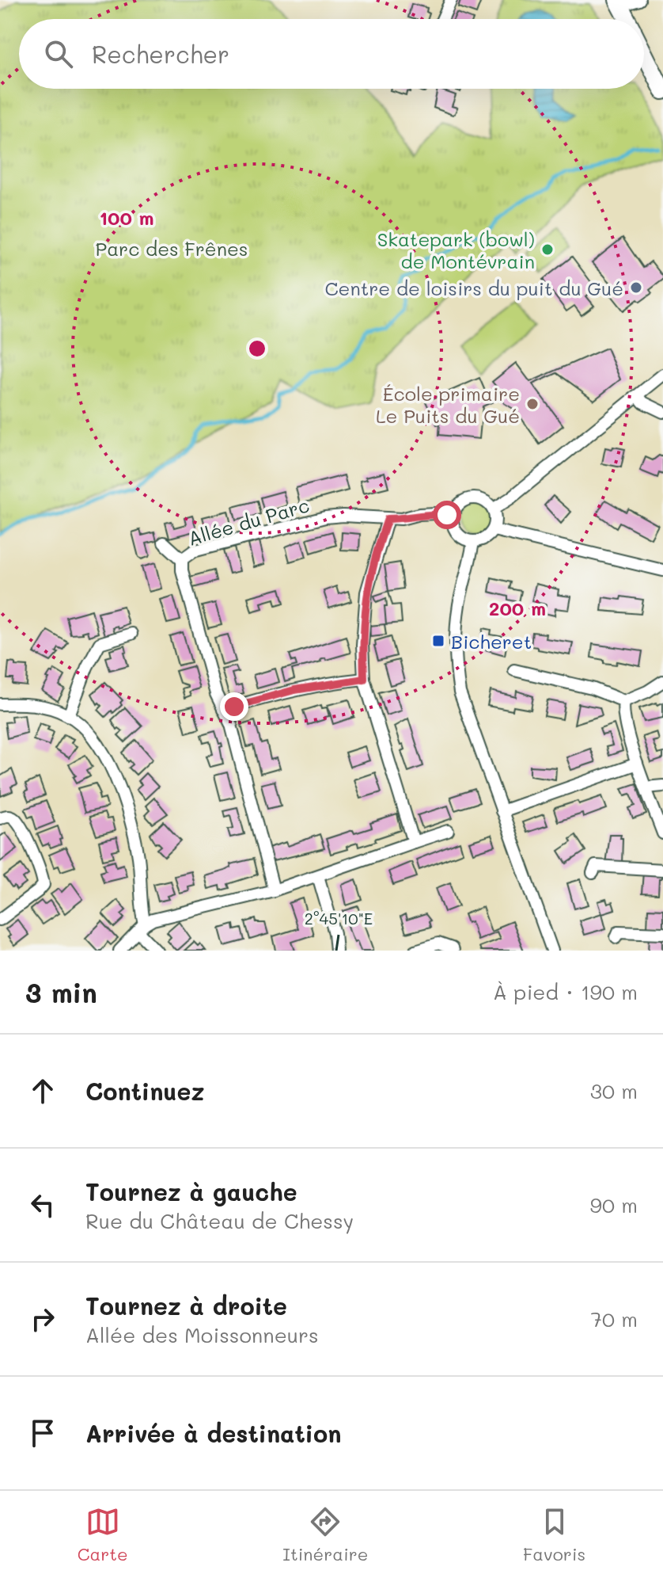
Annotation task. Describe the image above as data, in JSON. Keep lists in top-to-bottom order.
{
  "streets": {
    "street": ["Allée du Parc"]
  },
  "parks": ["Parc des Frênes"],
  "places": {
    "other": ["Skatepark (bowl) de Montévrain", "Centre de loisirs du puit du Gué", "École primaire Le Puits du Gué"],
    "transit": ["Bicheret"]
  },
  "page": {
    "search": "Rechercher",
    "heading": ["3 min", "À pied · 190 m"],
    "list": [
      ["Continuez", "30 m"],
      ["Tournez à gauche", "Rue du Château de Chessy", "90 m"],
      ["Tournez à droite", "Allée des Moissonneurs", "70 m"],
      "Arrivée à destination"
    ],
    "nav": ["Carte", "Itinéraire", "Favoris"]
  },
  "coordinates": ["2°45'10\"E"],
  "rings": ["100 m", "200 m"]
}
